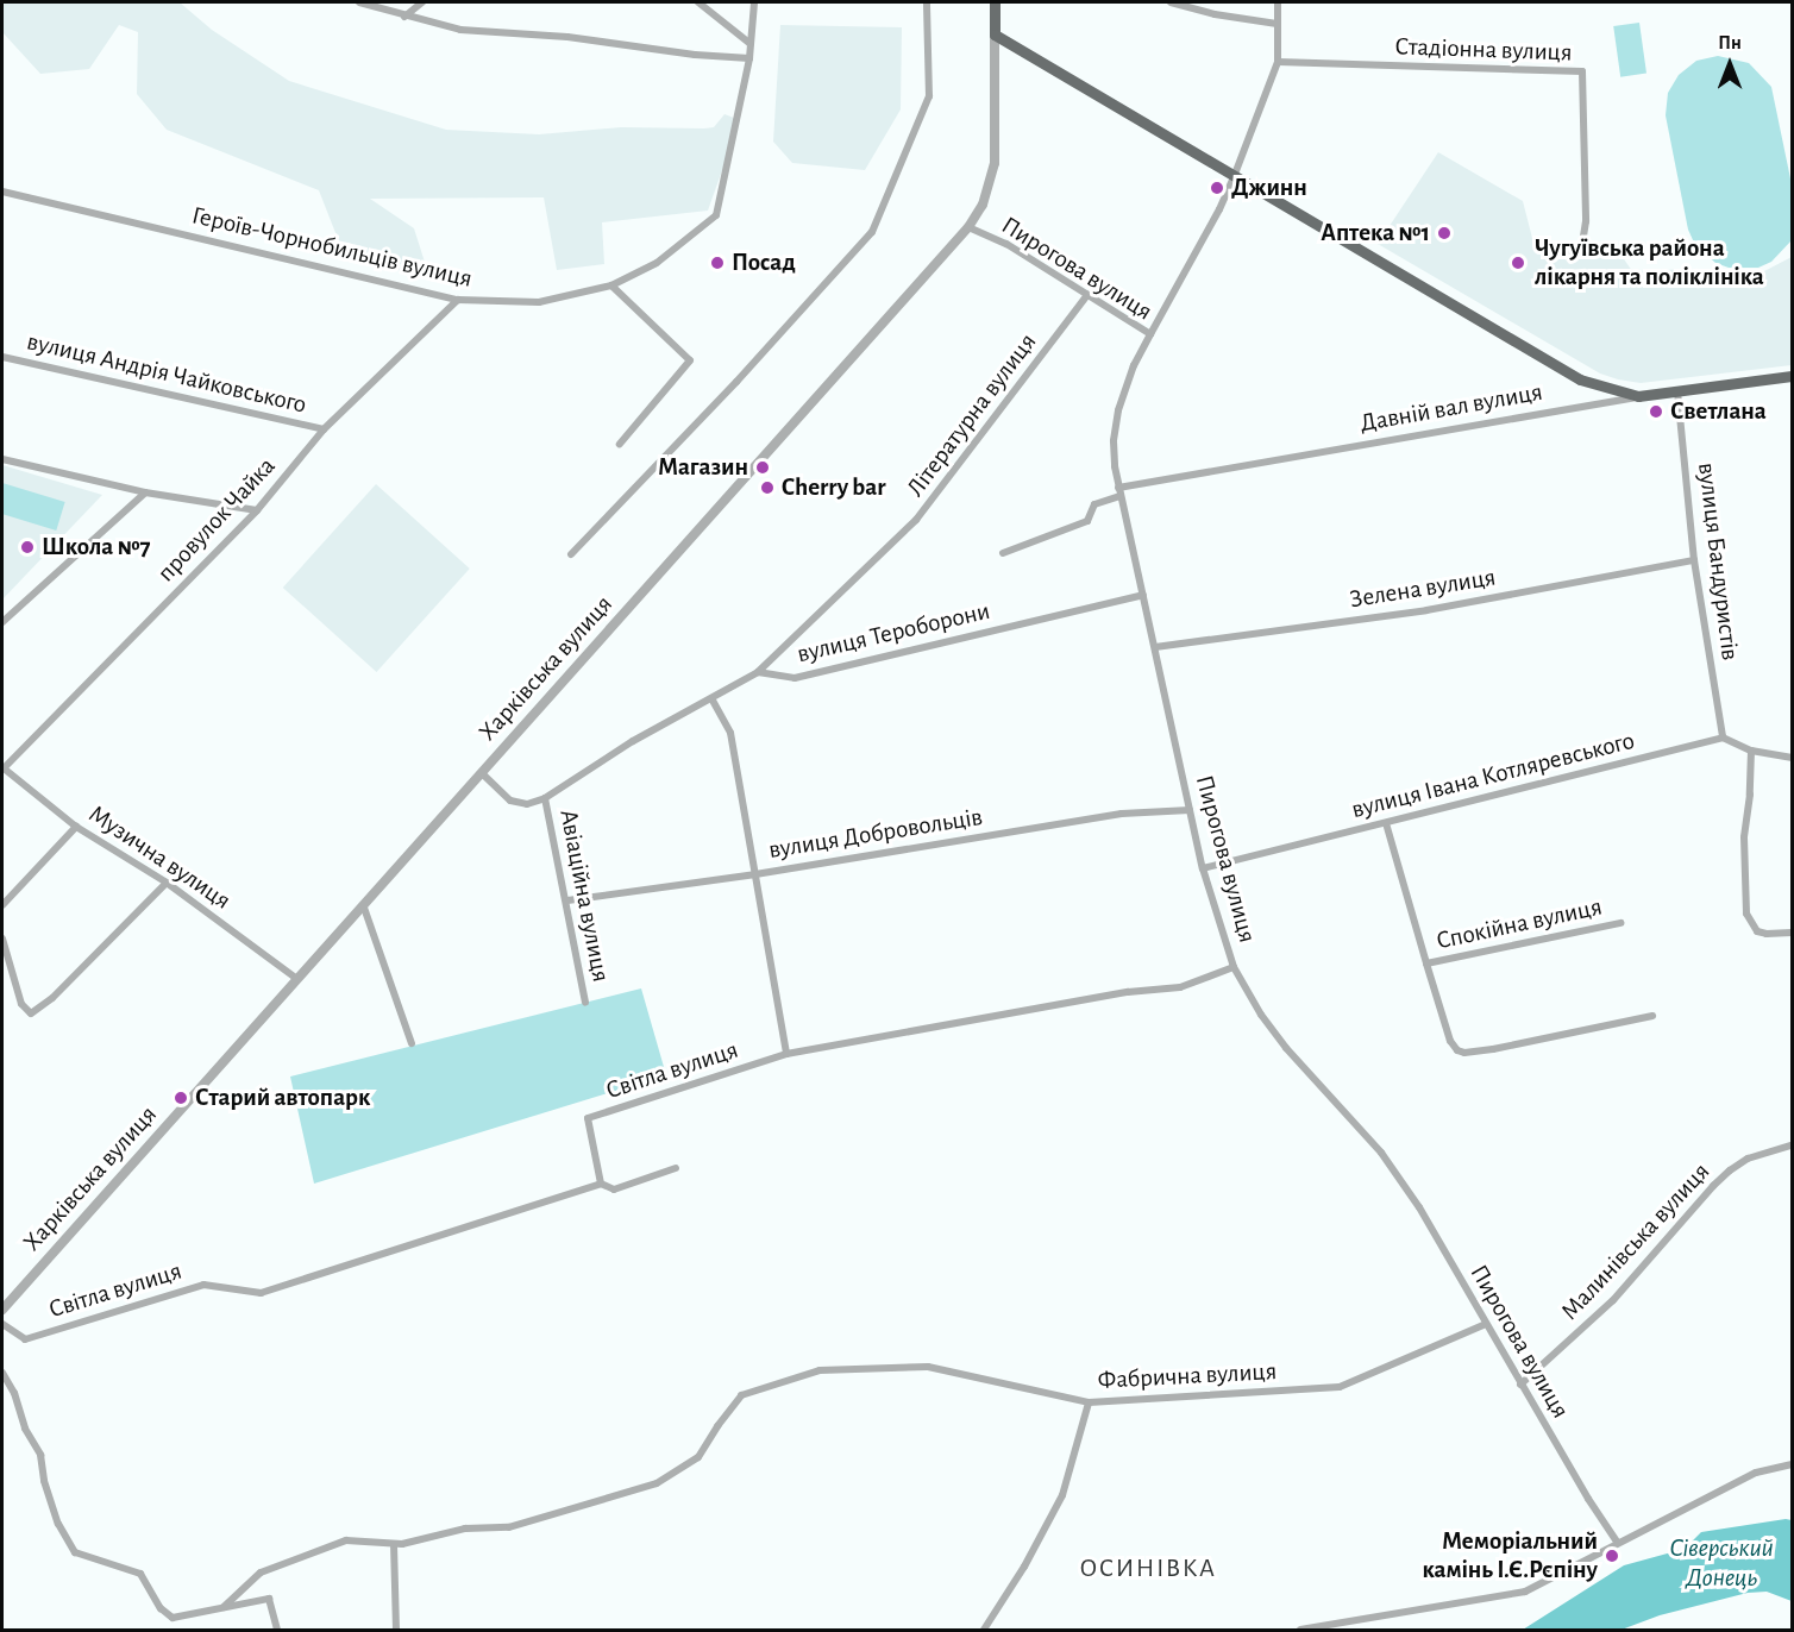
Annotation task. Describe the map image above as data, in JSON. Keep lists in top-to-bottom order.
{
  "streets": {
    "main road": ["Давній вал вулиця", "Харківська вулиця"],
    "street": [
      "Стадіонна вулиця",
      "Героїв-Чорнобильців вулиця",
      "Пирогова вулиця",
      "вулиця Андрія Чайковського",
      "Літературна вулиця",
      "провулок Чайка",
      "вулиця Бандуристів",
      "Зелена вулиця",
      "вулиця Тероборони",
      "вулиця Івана Котляревського",
      "вулиця Добровольців",
      "Музична вулиця",
      "Авіаційна вулиця",
      "Спокійна вулиця",
      "Світла вулиця",
      "Малинівська вулиця",
      "Фабрична вулиця"
    ]
  },
  "crossings": [
    ["Героїв-Чорнобильців вулиця", "провулок Чайка"],
    ["Пирогова вулиця", "Давній вал вулиця"],
    ["Пирогова вулиця", "Літературна вулиця"],
    ["Пирогова вулиця", "Зелена вулиця"],
    ["Пирогова вулиця", "вулиця Тероборони"],
    ["Пирогова вулиця", "Харківська вулиця"],
    ["Пирогова вулиця", "вулиця Івана Котляревського"],
    ["Пирогова вулиця", "вулиця Добровольців"],
    ["Пирогова вулиця", "Світла вулиця"],
    ["Пирогова вулиця", "Малинівська вулиця"],
    ["Пирогова вулиця", "Фабрична вулиця"],
    ["вулиця Андрія Чайковського", "провулок Чайка"],
    ["Давній вал вулиця", "вулиця Бандуристів"],
    ["Літературна вулиця", "вулиця Тероборони"],
    ["провулок Чайка", "Музична вулиця"],
    ["вулиця Бандуристів", "Зелена вулиця"],
    ["вулиця Бандуристів", "вулиця Івана Котляревського"],
    ["Харківська вулиця", "Музична вулиця"],
    ["вулиця Добровольців", "Авіаційна вулиця"]
  ],
  "districts": ["ОСИНІВКА"],
  "water": ["Сіверський Донець"],
  "places": [
    "Джинн",
    "Аптека №1",
    "Посад",
    "Чугуївська района лікарня та поліклініка",
    "Светлана",
    "Магазин",
    "Cherry bar",
    "Школа №7",
    "Старий автопарк",
    "Меморіальний камінь І.Є.Рєпіну"
  ],
  "north": "top"
}
